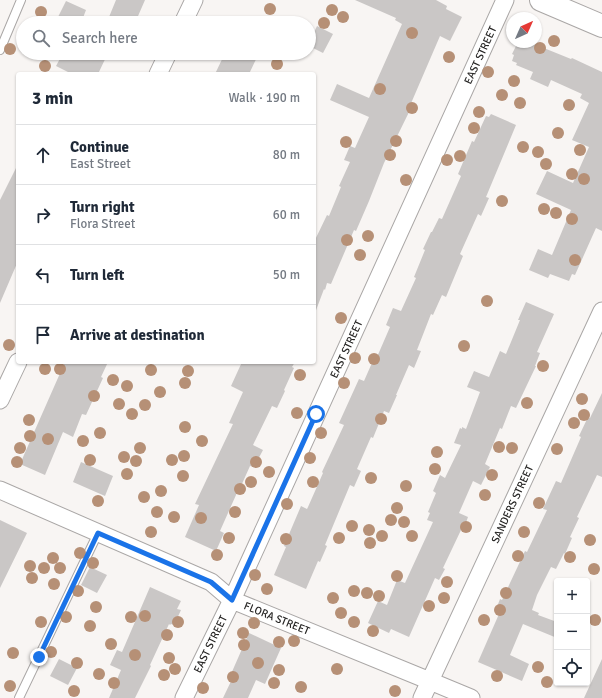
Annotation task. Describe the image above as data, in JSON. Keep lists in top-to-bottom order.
{
  "streets": {
    "street": ["EAST STREET", "SANDERS STREET", "FLORA STREET"]
  },
  "crossings": [
    ["EAST STREET", "FLORA STREET"],
    ["SANDERS STREET", "FLORA STREET"]
  ],
  "north": "top right",
  "page": {
    "search": "Search here",
    "heading": ["3 min", "Walk · 190 m"],
    "list": [
      ["Continue", "East Street", "80 m"],
      ["Turn right", "Flora Street", "60 m"],
      ["Turn left", "50 m"],
      "Arrive at destination"
    ],
    "map_buttons": ["+", "−"]
  }
}
